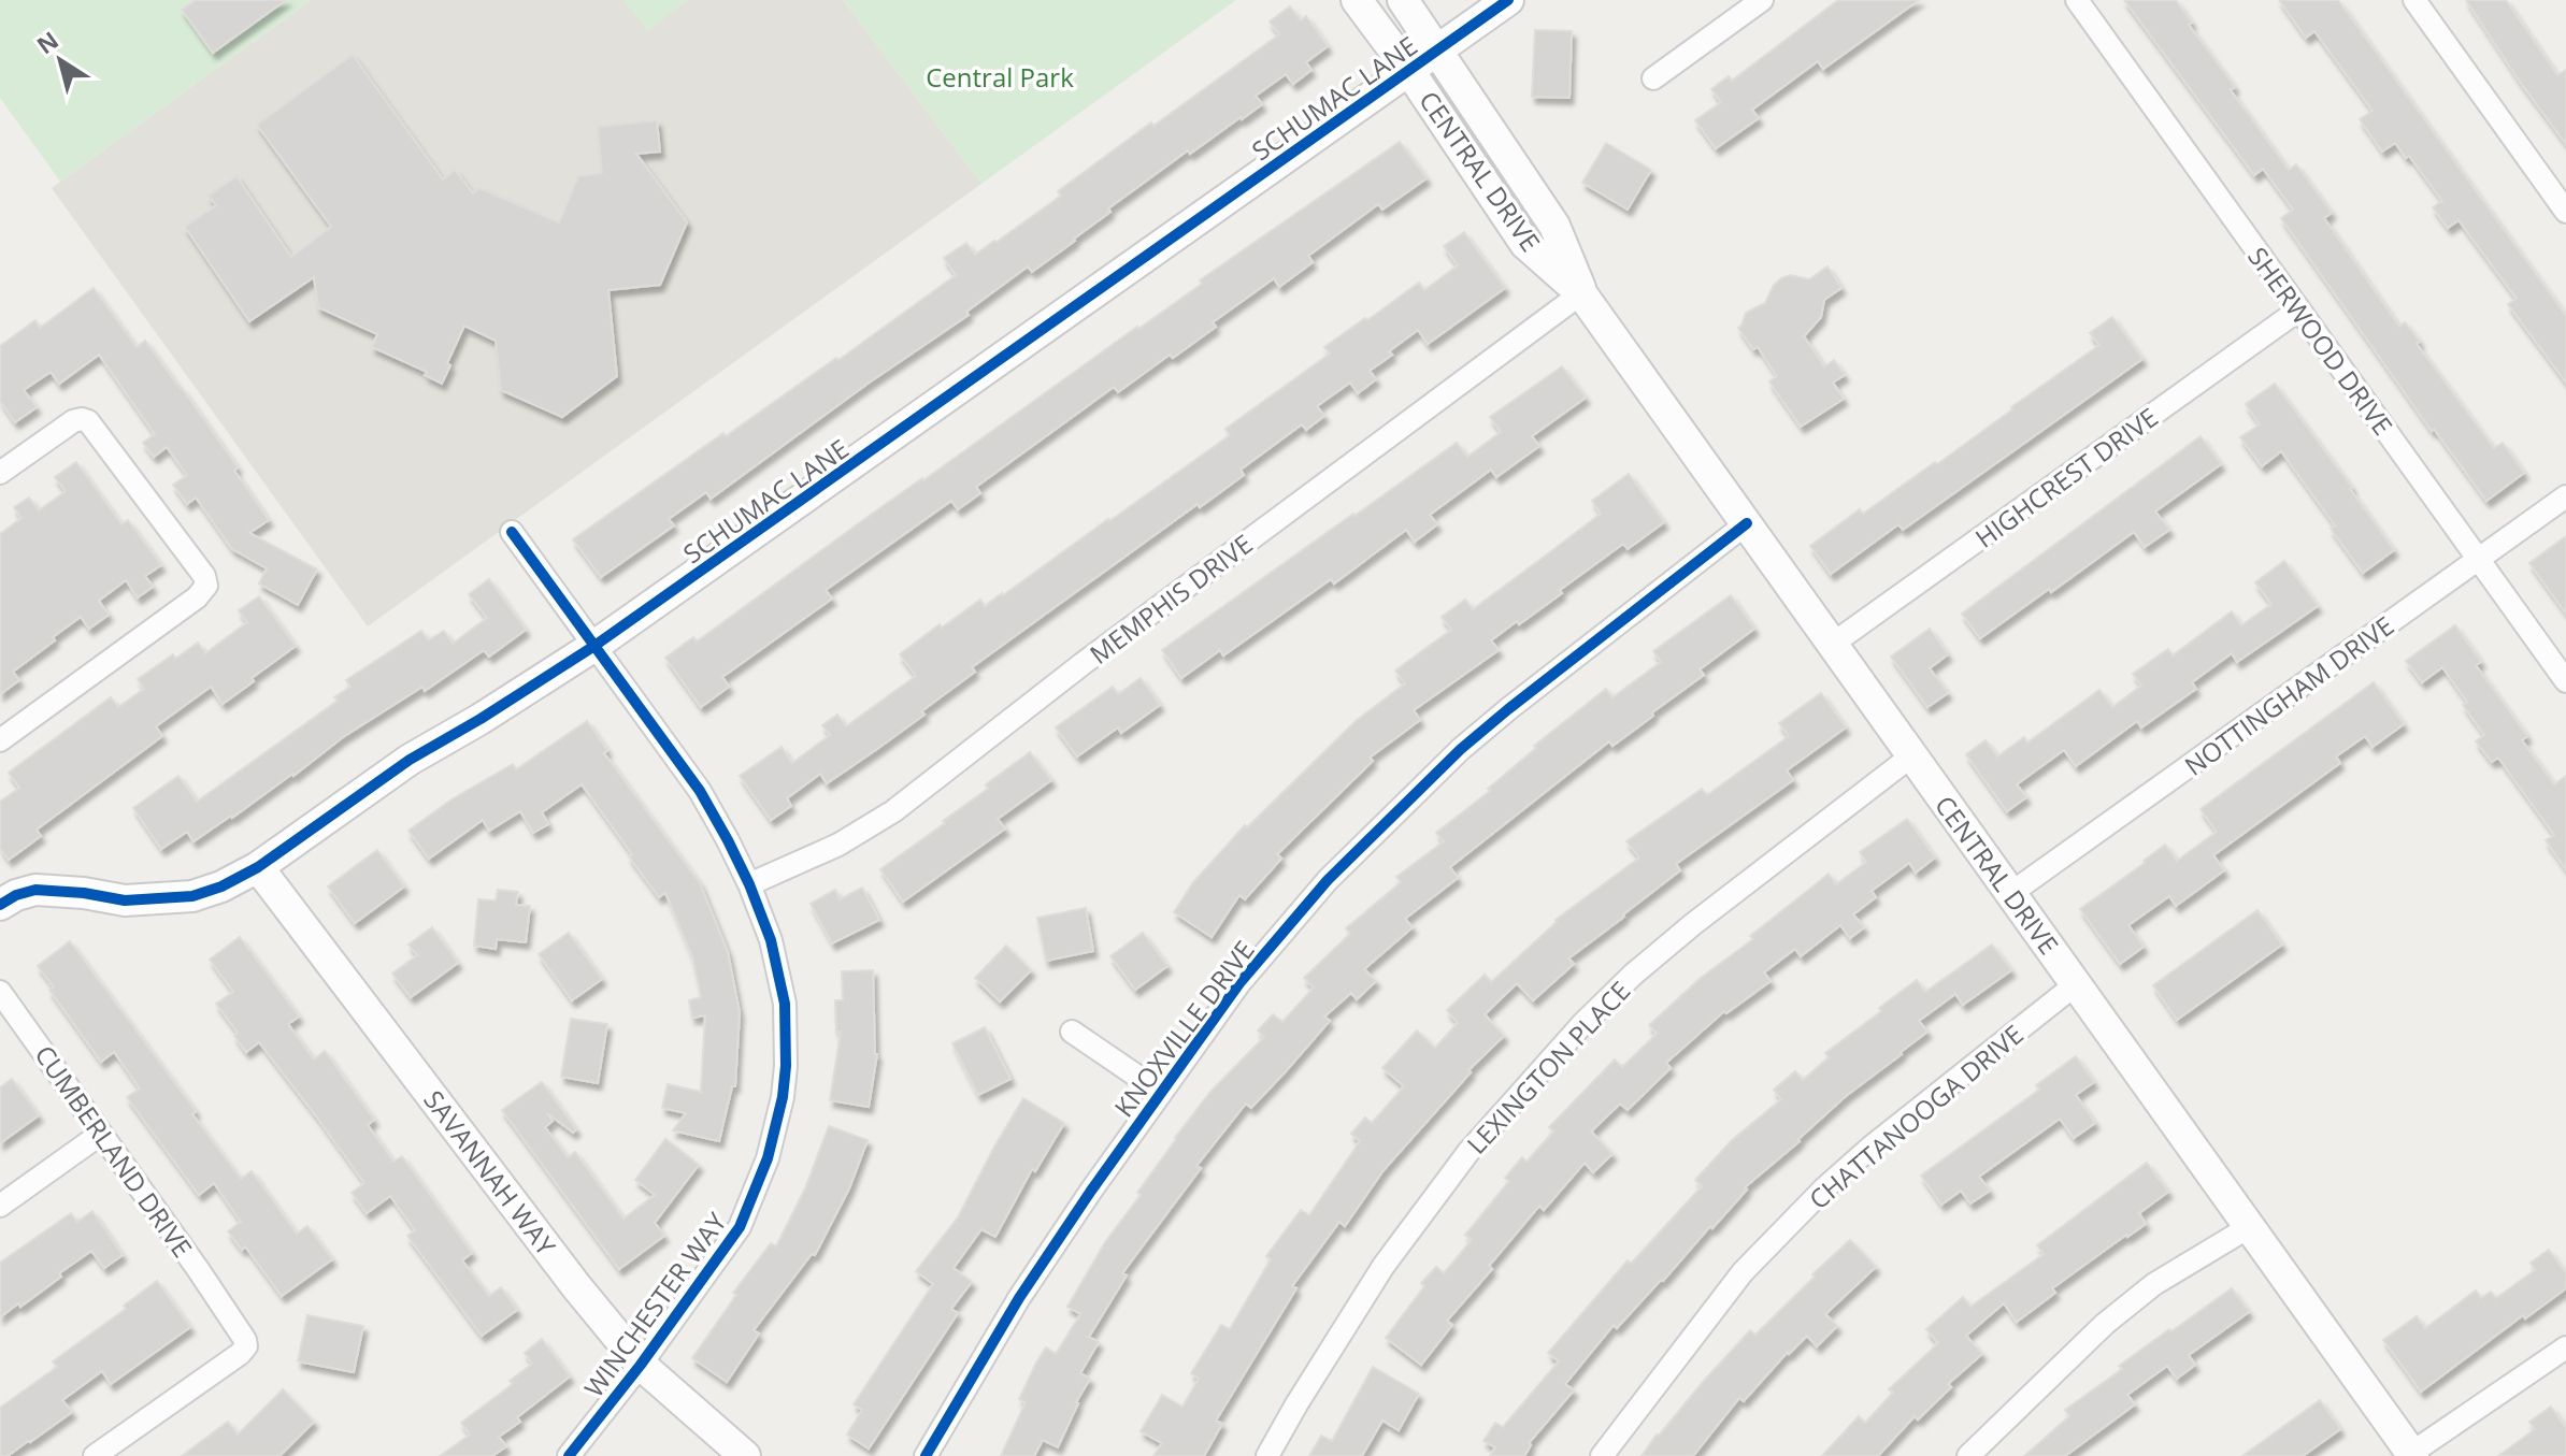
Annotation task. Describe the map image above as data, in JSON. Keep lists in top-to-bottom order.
{
  "streets": {
    "street": [
      "SCHUMAC LANE",
      "CENTRAL DRIVE",
      "SHERWOOD DRIVE",
      "HIGHCREST DRIVE",
      "MEMPHIS DRIVE",
      "NOTTINGHAM DRIVE",
      "KNOXVILLE DRIVE",
      "LEXINGTON PLACE",
      "CHATTANOOGA DRIVE",
      "CUMBERLAND DRIVE",
      "SAVANNAH WAY",
      "WINCHESTER WAY"
    ]
  },
  "crossings": [
    ["SCHUMAC LANE", "CENTRAL DRIVE"],
    ["SCHUMAC LANE", "SAVANNAH WAY"],
    ["SCHUMAC LANE", "WINCHESTER WAY"],
    ["CENTRAL DRIVE", "HIGHCREST DRIVE"],
    ["CENTRAL DRIVE", "MEMPHIS DRIVE"],
    ["CENTRAL DRIVE", "NOTTINGHAM DRIVE"],
    ["CENTRAL DRIVE", "KNOXVILLE DRIVE"],
    ["CENTRAL DRIVE", "LEXINGTON PLACE"],
    ["CENTRAL DRIVE", "CHATTANOOGA DRIVE"],
    ["SHERWOOD DRIVE", "HIGHCREST DRIVE"],
    ["SHERWOOD DRIVE", "NOTTINGHAM DRIVE"],
    ["MEMPHIS DRIVE", "WINCHESTER WAY"],
    ["SAVANNAH WAY", "WINCHESTER WAY"]
  ],
  "parks": ["Central Park"],
  "north": "top left"
}
